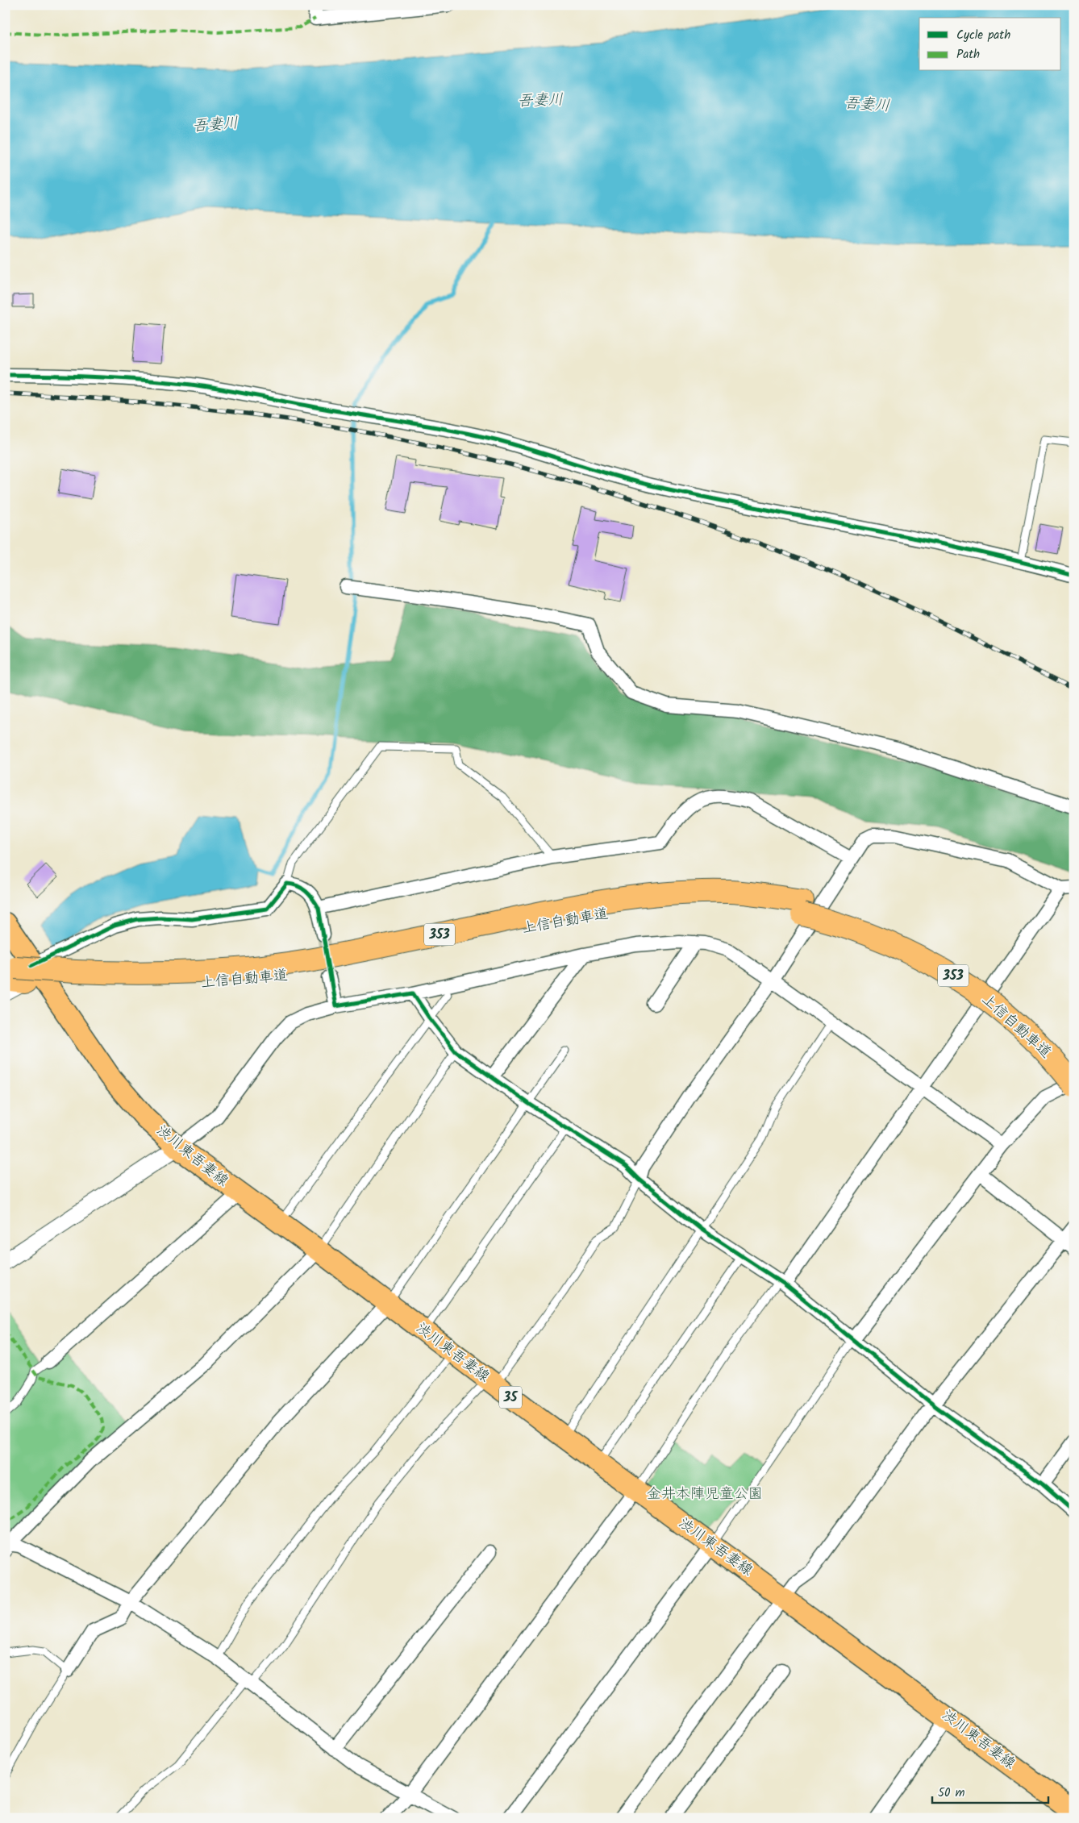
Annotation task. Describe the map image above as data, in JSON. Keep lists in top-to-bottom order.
{
  "streets": {
    "highway": ["上信自動車道", "353"],
    "main road": ["渋川東吾妻線", "35"]
  },
  "water": ["吾妻川"],
  "parks": ["金井本陣児童公園"],
  "legend": ["Cycle path", "Path"],
  "scale_bar": "50 m"
}
